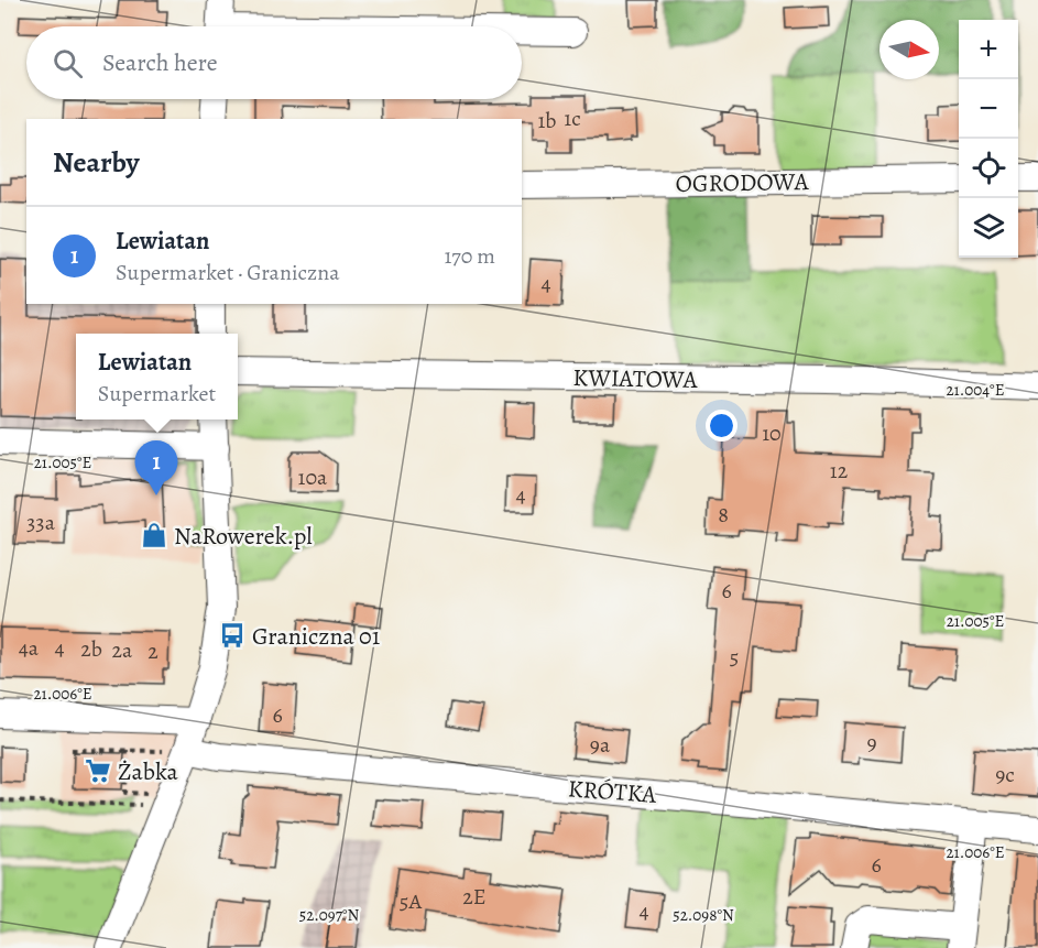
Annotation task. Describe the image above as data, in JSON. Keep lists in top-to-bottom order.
{
  "streets": {
    "street": ["OGRODOWA", "KWIATOWA", "KRÓTKA"]
  },
  "places": {
    "shop": ["NaRowerek.pl"],
    "bus stop": ["Graniczna 01"],
    "supermarket": ["Żabka"]
  },
  "house_numbers": [
    "1c",
    "1b",
    "4",
    "10",
    "12",
    "10a",
    "4",
    "8",
    "33a",
    "6",
    "4a",
    "4",
    "2b",
    "2a",
    "2",
    "5",
    "6",
    "9",
    "9a",
    "9c",
    "6",
    "2E",
    "5A",
    "4"
  ],
  "north": "right",
  "page": {
    "map_buttons": ["+", "−"],
    "search": "Search here",
    "heading": "Nearby",
    "list": [
      {
        "mark": "1",
        "name": "Lewiatan",
        "note": "Supermarket · Graniczna",
        "value": "170 m"
      }
    ],
    "popup": ["Lewiatan", "Supermarket"],
    "pins": "1"
  },
  "coordinates": [
    "21.004°E",
    "21.005°E",
    "21.006°E",
    "52.097°N",
    "52.098°N"
  ]
}
